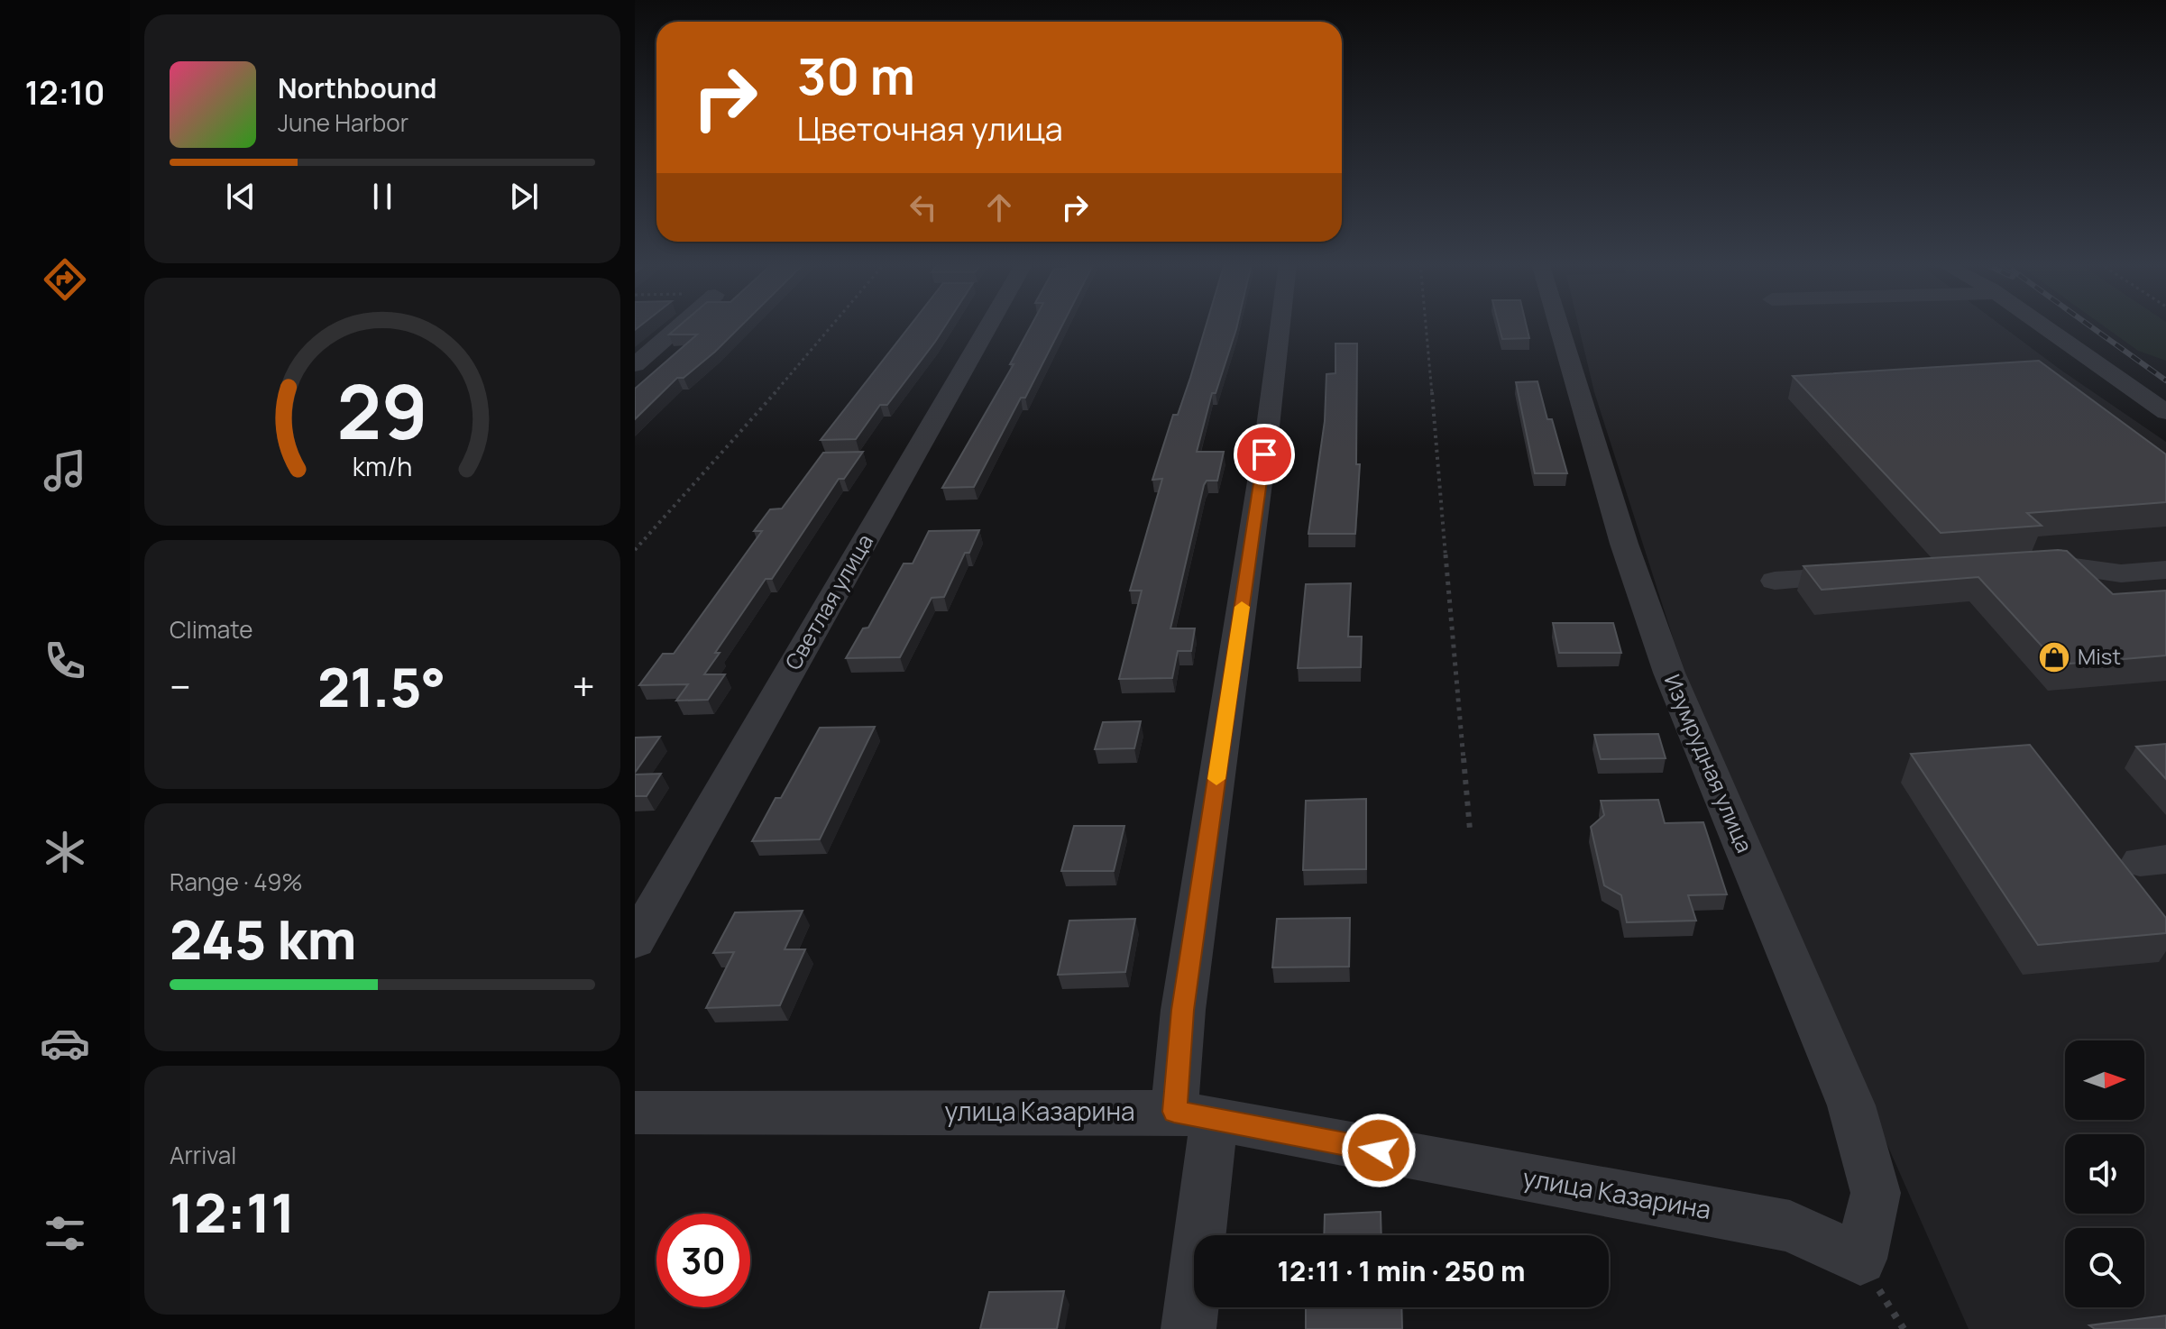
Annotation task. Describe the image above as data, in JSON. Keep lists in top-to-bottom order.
{
  "streets": {
    "street": ["Светлая улица", "Изумрудная улица", "улица Казарина"]
  },
  "crossings": [
    ["Изумрудная улица", "улица Казарина"]
  ],
  "places": {
    "shop": ["Mist"]
  },
  "north": "right",
  "page": {
    "tabs": "12:10",
    "turn": ["30 m", "Цветочная улица"],
    "song": ["Northbound", "June Harbor"],
    "tile": [
      "Climate",
      ["Range · 49%", "245 km"],
      ["Arrival", "12:11"]
    ],
    "heat": ["−", "21.5°", "+"],
    "limit": "30",
    "trip": "12:11 · 1 min · 250 m",
    "gauge": ["29", "km/h"]
  }
}
